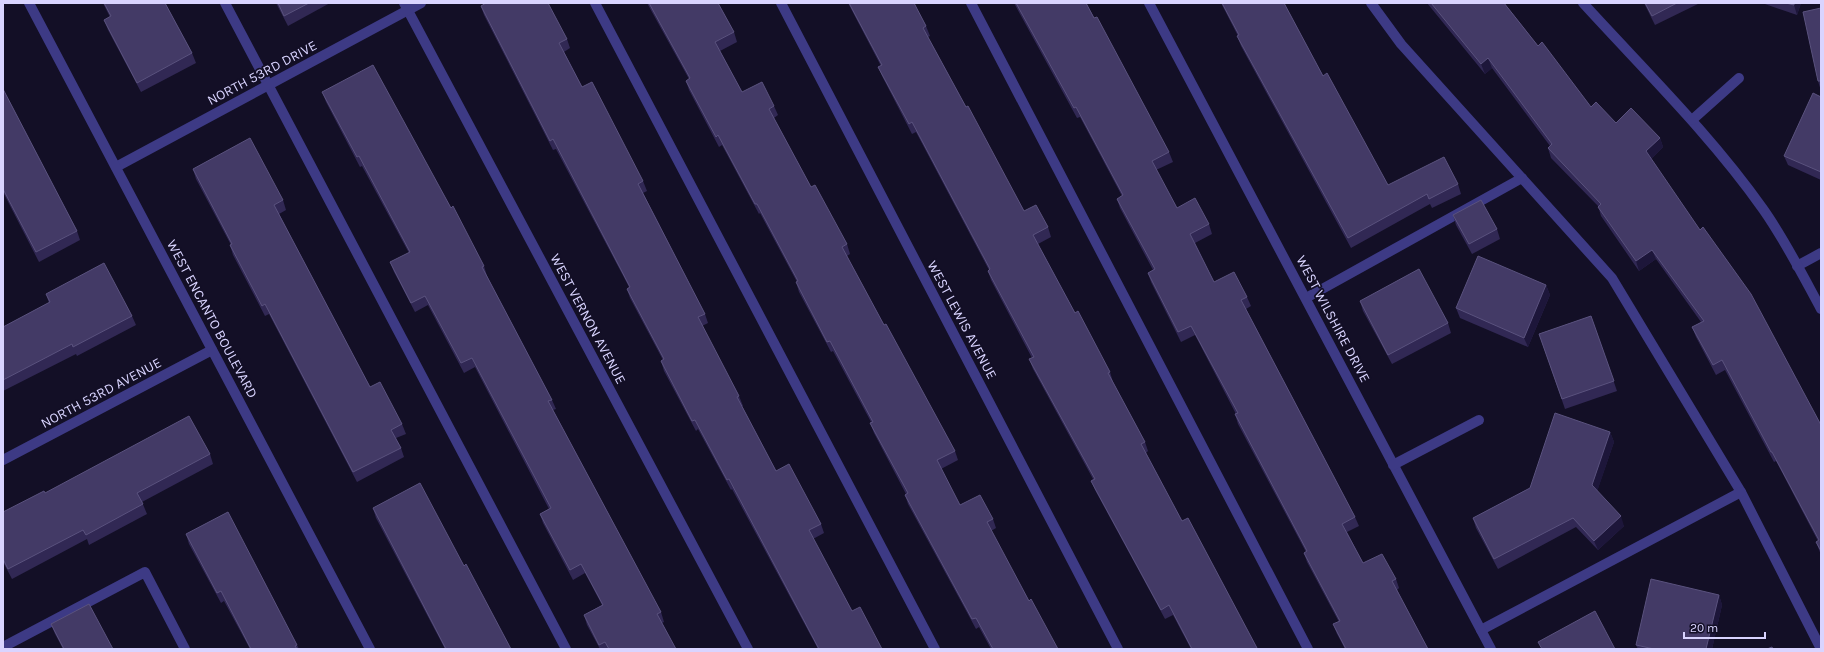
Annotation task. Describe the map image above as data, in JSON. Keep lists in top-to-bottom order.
{
  "streets": {
    "street": [
      "NORTH 53RD DRIVE",
      "WEST ENCANTO BOULEVARD",
      "WEST VERNON AVENUE",
      "WEST WILSHIRE DRIVE",
      "WEST LEWIS AVENUE",
      "NORTH 53RD AVENUE"
    ]
  },
  "crossings": [
    ["NORTH 53RD DRIVE", "WEST ENCANTO BOULEVARD"],
    ["NORTH 53RD DRIVE", "WEST VERNON AVENUE"],
    ["WEST ENCANTO BOULEVARD", "NORTH 53RD AVENUE"]
  ],
  "scale_bar": "20 m"
}
